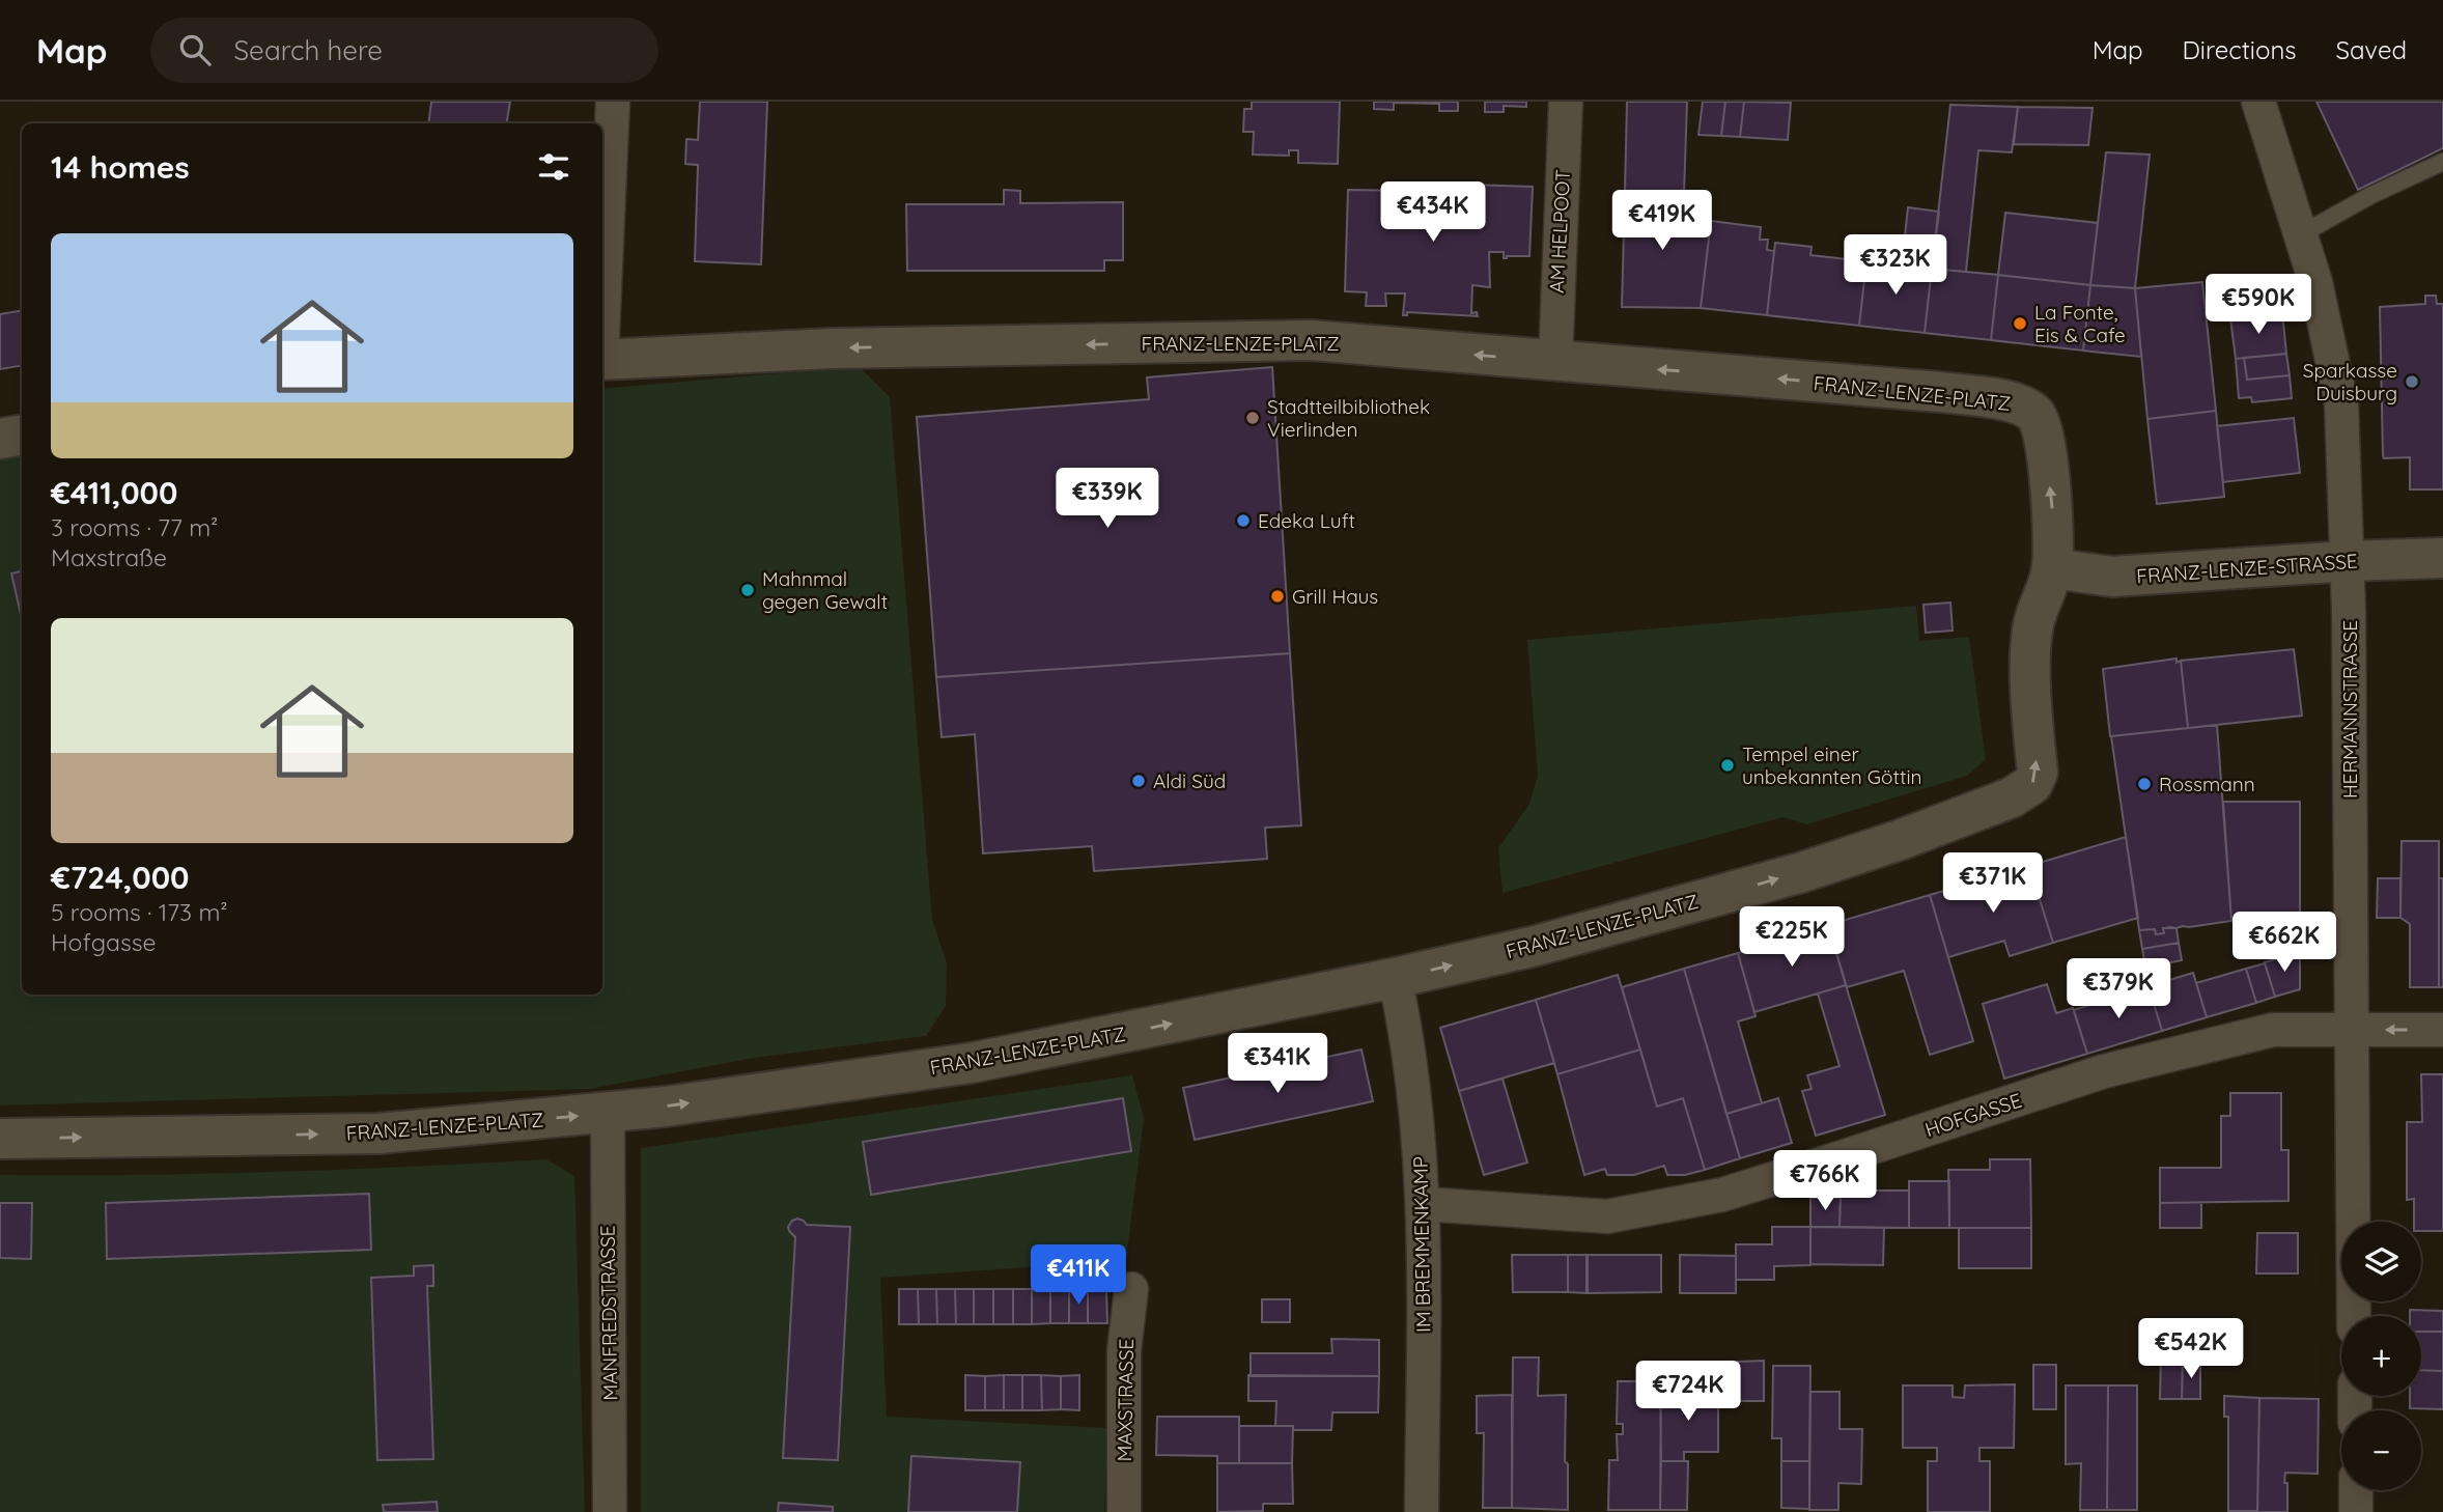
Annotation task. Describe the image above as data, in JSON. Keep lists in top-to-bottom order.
{
  "streets": {
    "street": [
      "AM HELPOOT",
      "FRANZ-LENZE-PLATZ",
      "FRANZ-LENZE-STRASSE",
      "HERMANNSTRASSE",
      "HOFGASSE",
      "IM BREMMENKAMP",
      "MANFREDSTRASSE",
      "MAXSTRASSE"
    ]
  },
  "crossings": [
    ["AM HELPOOT", "FRANZ-LENZE-PLATZ"],
    ["FRANZ-LENZE-PLATZ", "FRANZ-LENZE-STRASSE"],
    ["FRANZ-LENZE-PLATZ", "IM BREMMENKAMP"],
    ["FRANZ-LENZE-PLATZ", "MANFREDSTRASSE"],
    ["FRANZ-LENZE-STRASSE", "HERMANNSTRASSE"],
    ["HERMANNSTRASSE", "HOFGASSE"],
    ["HOFGASSE", "IM BREMMENKAMP"]
  ],
  "places": [
    "La Fonte, Eis & Cafe",
    "Sparkasse Duisburg",
    "Stadtteilbibliothek Vierlinden",
    "Edeka Luft",
    "Mahnmal gegen Gewalt",
    "Grill Haus",
    "Tempel einer unbekannten Göttin",
    "Aldi Süd",
    "Rossmann"
  ],
  "page": {
    "header": "Map",
    "search": "Search here",
    "nav": ["Map", "Directions", "Saved"],
    "heading": "14 homes",
    "price": [
      "€434K",
      "€419K",
      "€323K",
      "€590K",
      "€339K",
      "€371K",
      "€225K",
      "€662K",
      "€379K",
      "€341K",
      "€766K",
      "€411K",
      "€542K",
      "€724K"
    ],
    "list": [
      {
        "name": "€411,000",
        "note": "3 rooms · 77 m² · Maxstraße"
      },
      {
        "name": "€724,000",
        "note": "5 rooms · 173 m² · Hofgasse"
      }
    ],
    "map_buttons": ["+", "−"]
  }
}
